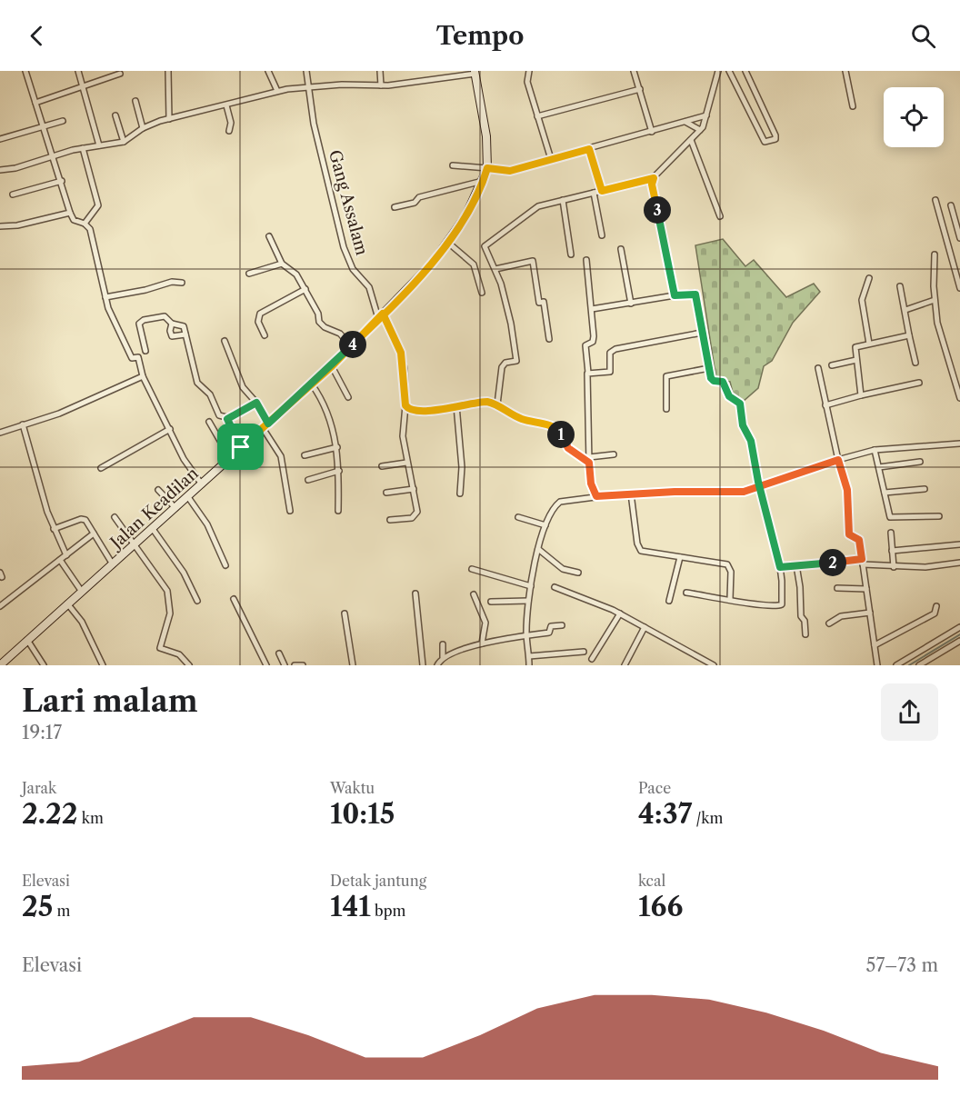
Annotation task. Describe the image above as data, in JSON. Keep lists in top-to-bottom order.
{
  "streets": {
    "main road": ["Jalan Keadilan"],
    "street": ["Gang Assalam"]
  },
  "crossings": [
    ["Gang Assalam", "Jalan Keadilan"]
  ],
  "page": {
    "header": "Tempo",
    "pins": [
      "3",
      "4",
      "1",
      "2"
    ],
    "heading": ["Lari malam", "19:17"],
    "stats": [
      ["Jarak", "2.22 km"],
      ["Waktu", "10:15"],
      ["Pace", "4:37 /km"],
      ["Elevasi", "25 m"],
      ["Detak jantung", "141 bpm"],
      ["kcal", "166"]
    ],
    "chart": ["Elevasi", "57–73 m"]
  }
}
